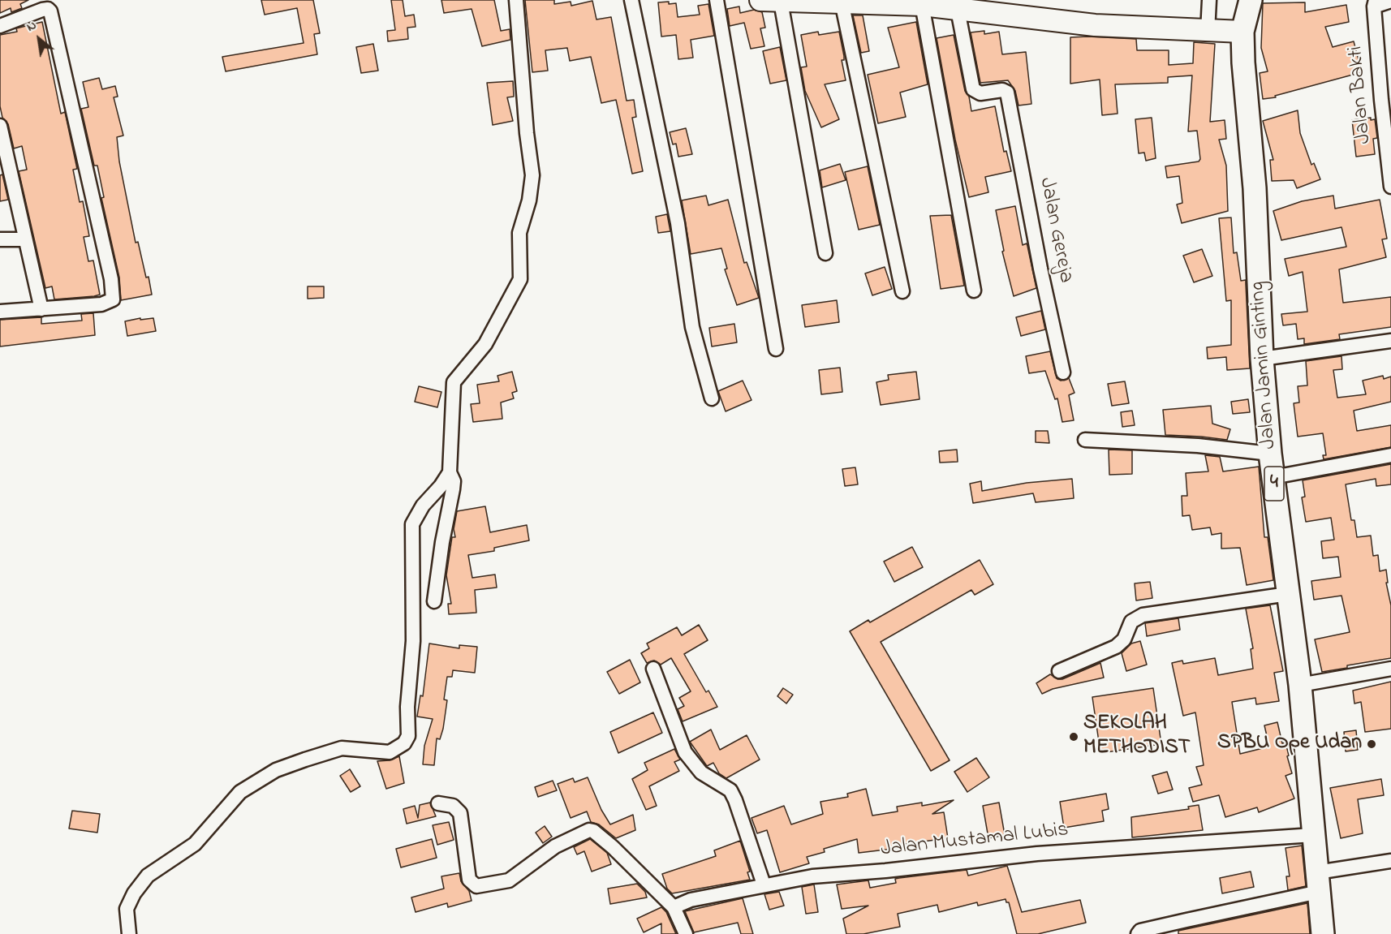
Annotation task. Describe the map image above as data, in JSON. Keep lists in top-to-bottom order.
{
  "streets": {
    "highway": ["Jalan Jamin Ginting", "4"],
    "street": ["Jalan Bakti", "Jalan Gereja", "Jalan Mustamal Lubis"]
  },
  "crossings": [
    ["Jalan Jamin Ginting", "Jalan Mustamal Lubis"]
  ],
  "places": ["SEKOLAH METHODIST", "SPBU Ope Udan"],
  "north": "top left"
}
